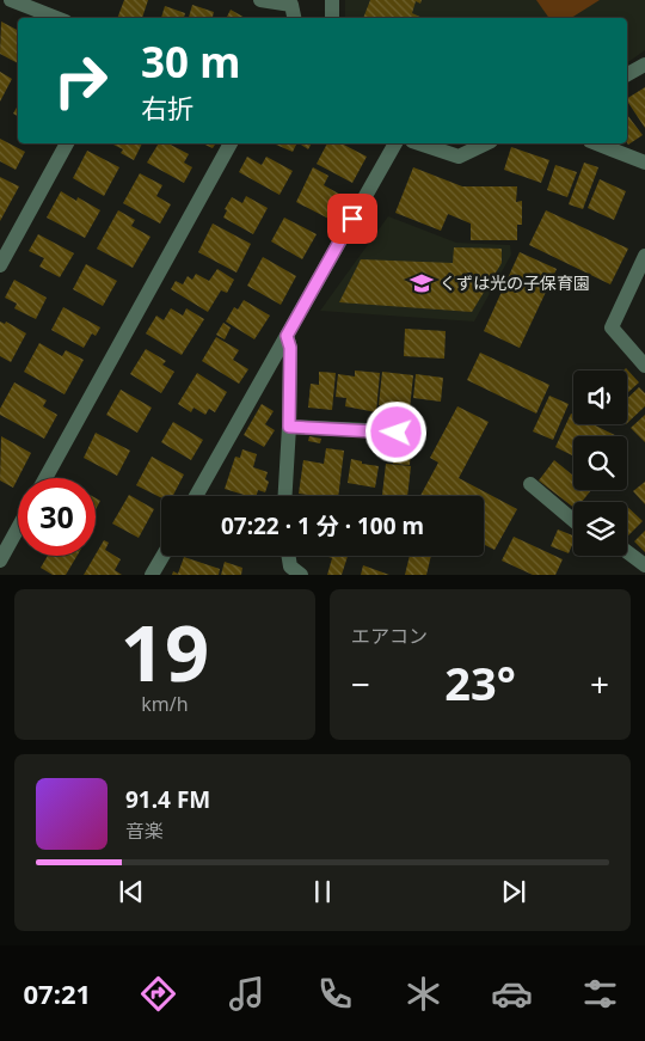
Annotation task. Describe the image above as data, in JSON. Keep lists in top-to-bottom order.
{
  "places": {
    "school or university": ["くずは光の子保育園"]
  },
  "page": {
    "turn": ["30 m", "右折"],
    "limit": "30",
    "trip": "07:22 · 1 分 · 100 m",
    "tile": [
      ["19", "km/h"],
      "エアコン"
    ],
    "heat": ["−", "23°", "+"],
    "song": ["91.4 FM", "音楽"],
    "tabs": "07:21"
  }
}
